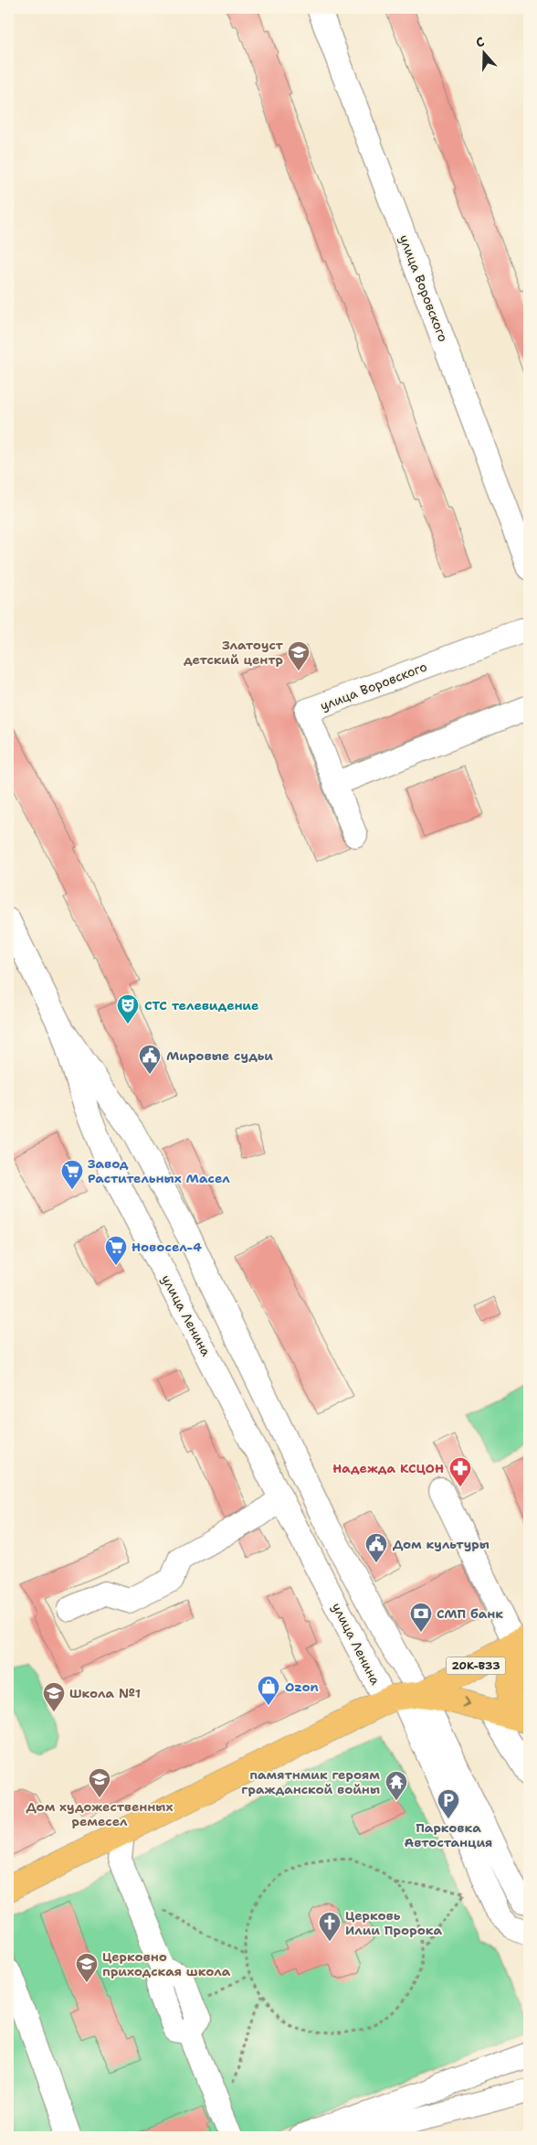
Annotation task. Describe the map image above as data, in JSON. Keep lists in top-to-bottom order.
{
  "streets": {
    "main road": ["20К-В33"],
    "street": ["улица Воровского", "улица Ленина"]
  },
  "crossings": [
    ["улица Ленина", "20К-В33"]
  ],
  "places": {
    "school or university": [
      "Златоуст детский центр",
      "Школа №1",
      "Дом художественных ремесел",
      "Церковно приходская школа"
    ],
    "theatre": ["СТС телевидение"],
    "public building": ["Мировые судьи", "Дом культуры"],
    "supermarket": ["Завод Растительных Масел", "Новосел-4"],
    "pharmacy": ["Надежда КСЦОН"],
    "bank": ["СМП банк"],
    "shop": ["Ozon"],
    "temple": ["памятнмик героям гражданской войны"],
    "parking": ["Парковка Автостанция"],
    "church": ["Церковь Илии Пророка"]
  },
  "north": "top"
}
